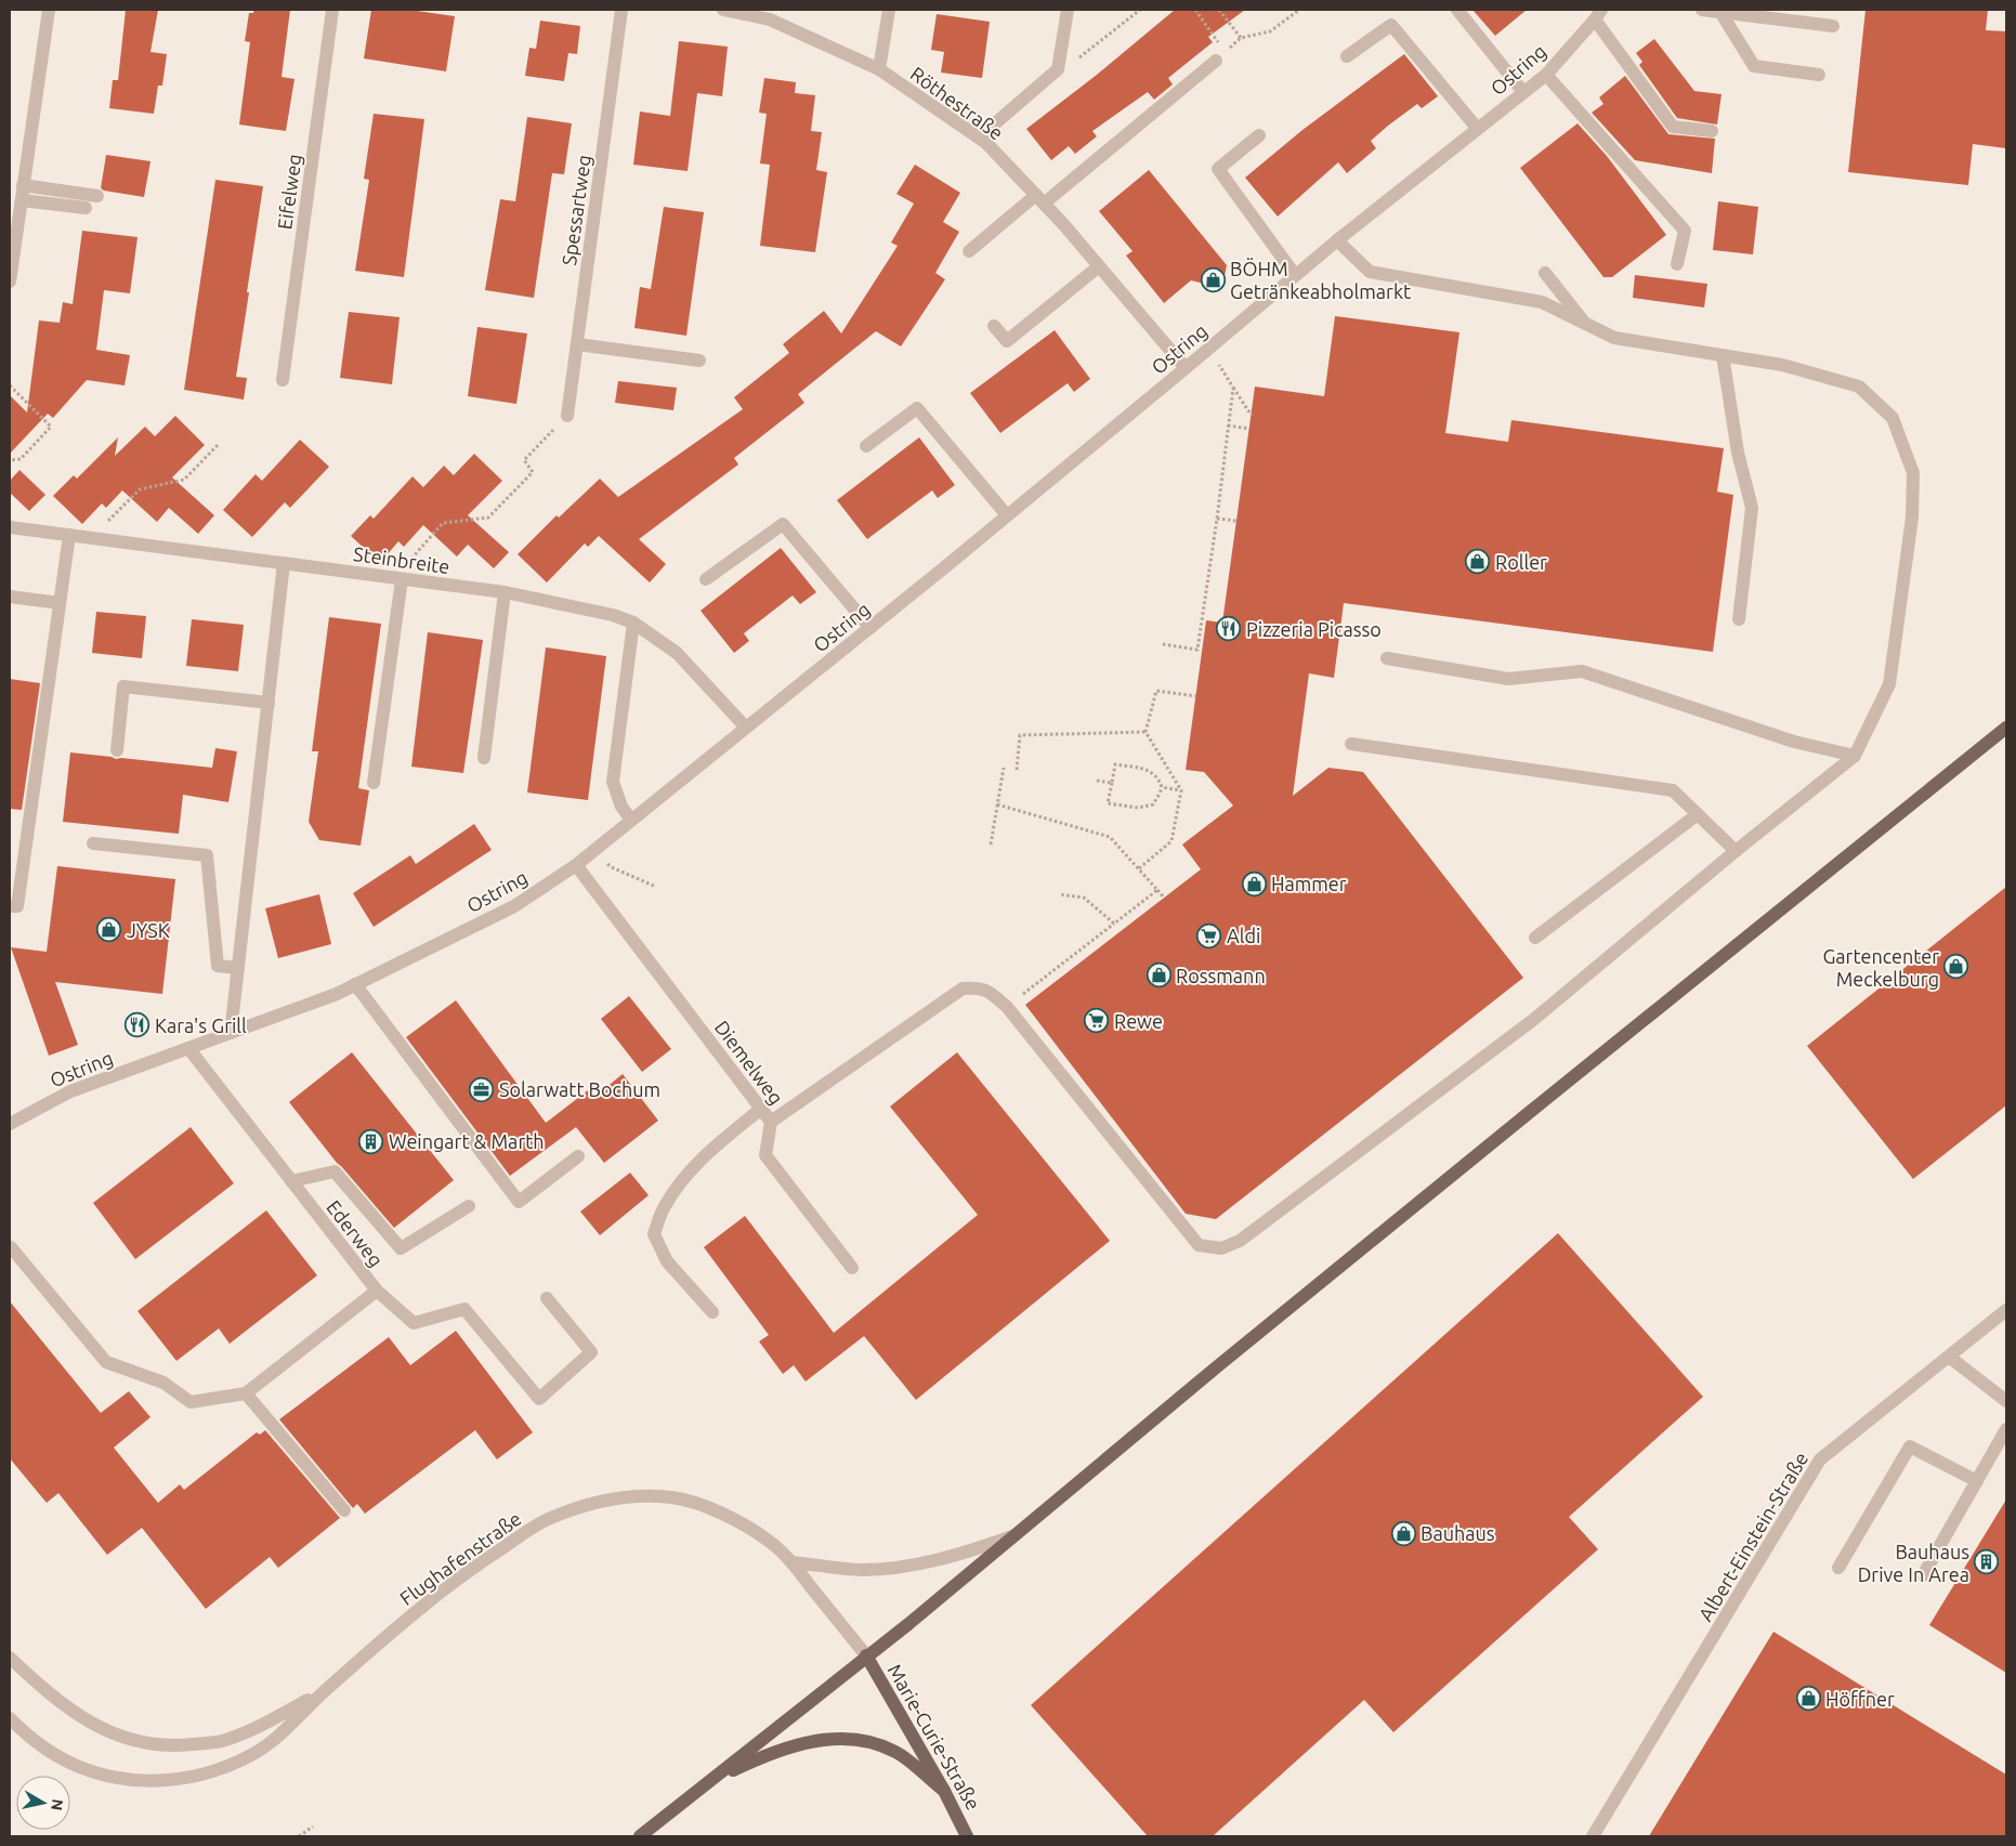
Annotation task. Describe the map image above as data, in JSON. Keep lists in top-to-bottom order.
{
  "streets": {
    "main road": ["Marie-Curie-Straße"],
    "street": [
      "Ostring",
      "Röthestraße",
      "Eifelweg",
      "Spessartweg",
      "Steinbreite",
      "Diemelweg",
      "Ederweg",
      "Albert-Einstein-Straße",
      "Flughafenstraße"
    ]
  },
  "crossings": [
    ["Ostring", "Röthestraße"],
    ["Ostring", "Steinbreite"],
    ["Ostring", "Diemelweg"],
    ["Ostring", "Ederweg"],
    ["Flughafenstraße", "Marie-Curie-Straße"]
  ],
  "places": {
    "shop": [
      "BÖHM Getränkeabholmarkt",
      "Roller",
      "Hammer",
      "JYSK",
      "Gartencenter Meckelburg",
      "Rossmann",
      "Bauhaus",
      "Höffner"
    ],
    "restaurant": ["Pizzeria Picasso", "Kara's Grill"],
    "supermarket": ["Aldi", "Rewe"],
    "office": ["Solarwatt Bochum"],
    "building": ["Weingart & Marth", "Bauhaus Drive In Area"]
  },
  "north": "right"
}
